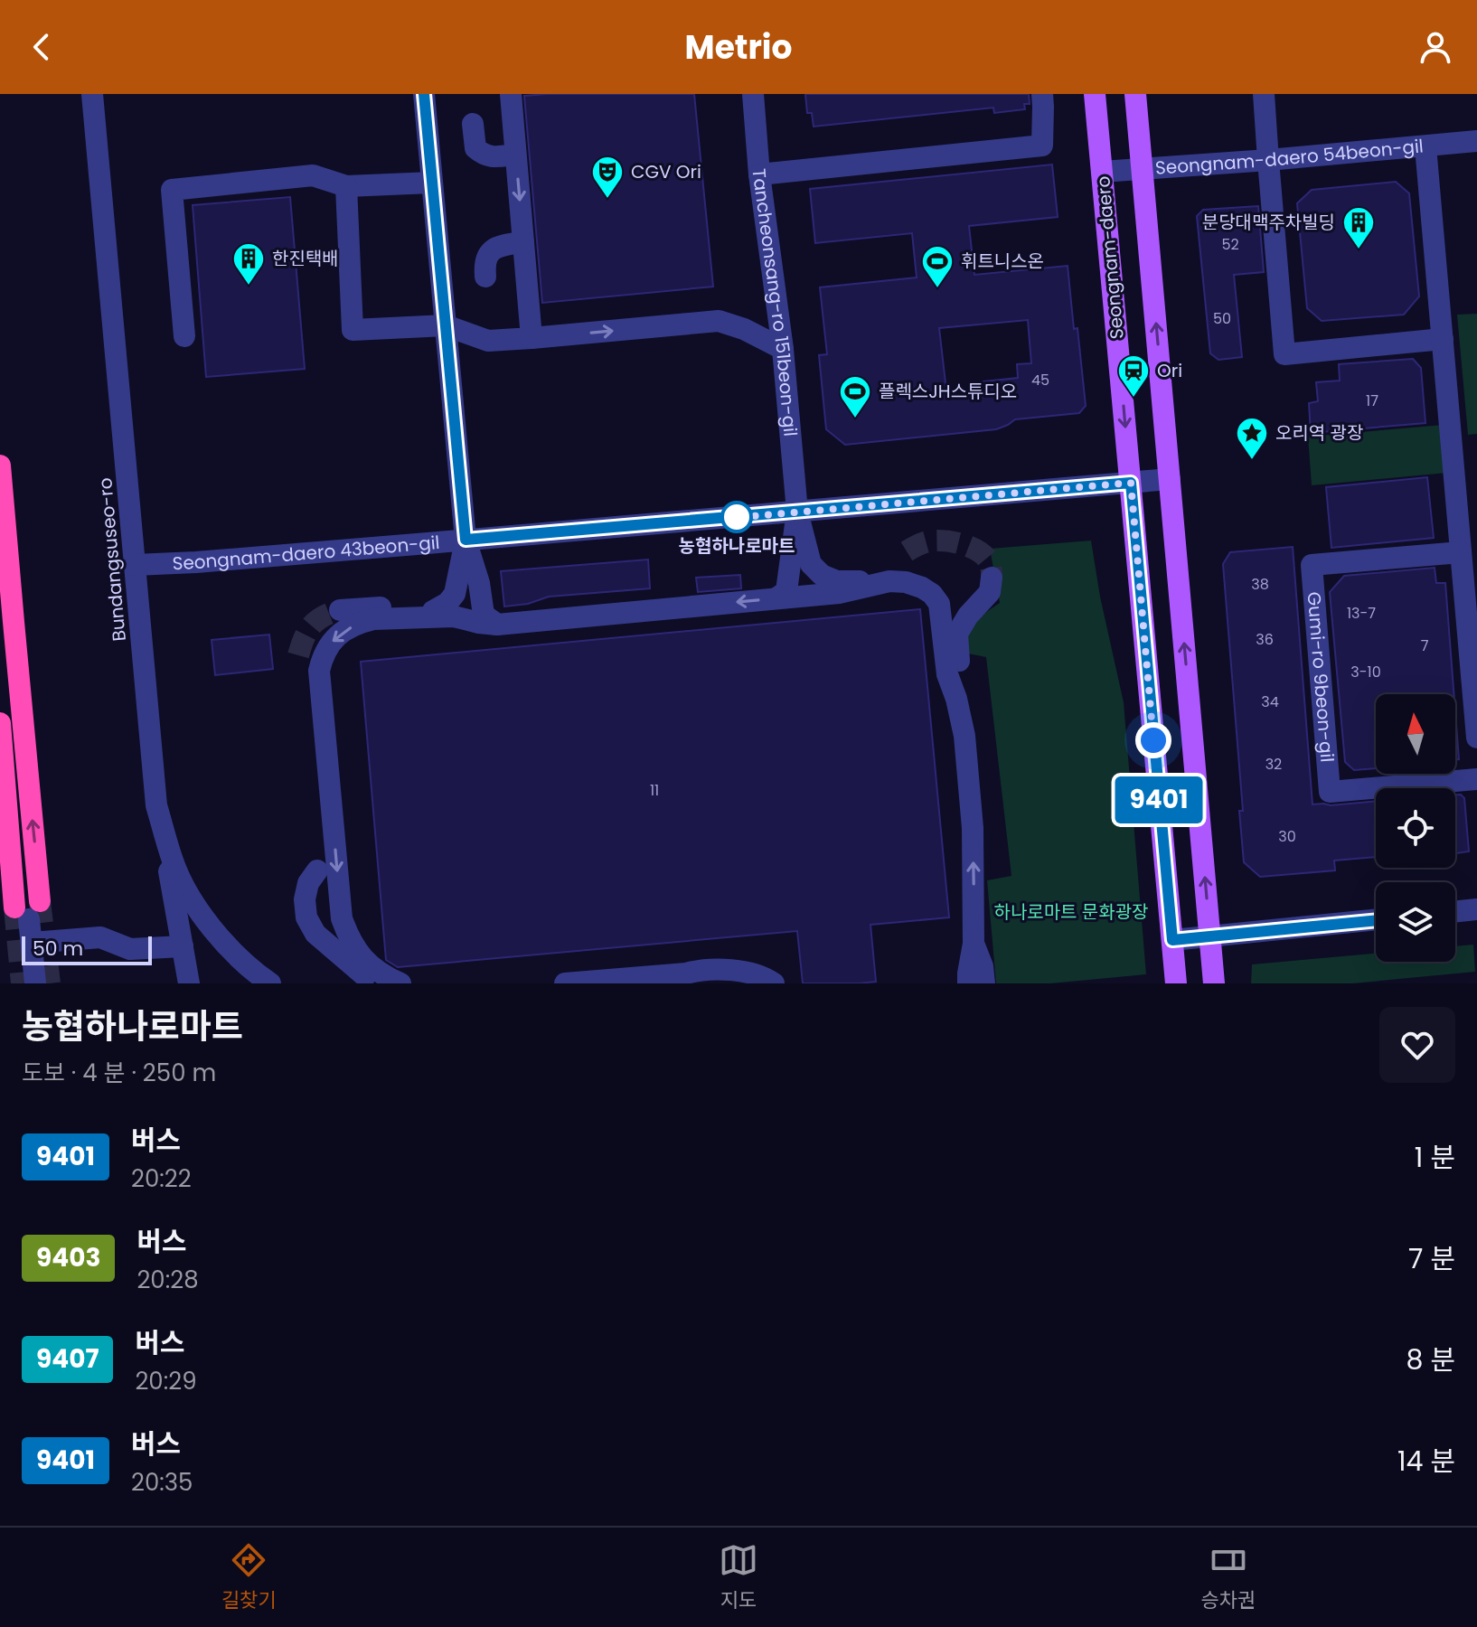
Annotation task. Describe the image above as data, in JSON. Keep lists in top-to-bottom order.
{
  "streets": {
    "main road": ["Seongnam-daero"],
    "street": [
      "Seongnam-daero 54beon-gil",
      "Tancheonsang-ro 151beon-gil",
      "Seongnam-daero 43beon-gil",
      "Bundangsuseo-ro",
      "Gumi-ro 9beon-gil"
    ]
  },
  "crossings": [
    ["Seongnam-daero 54beon-gil", "Seongnam-daero"],
    ["Seongnam-daero", "Seongnam-daero 43beon-gil"],
    ["Tancheonsang-ro 151beon-gil", "Seongnam-daero 43beon-gil"],
    ["Seongnam-daero 43beon-gil", "Bundangsuseo-ro"]
  ],
  "parks": ["하나로마트 문화광장"],
  "places": {
    "theatre": ["CGV Ori"],
    "building": ["분당대맥주차빌딩", "한진택배"],
    "sports": ["휘트니스온", "플렉스JH스튜디오"],
    "station": ["Ori"],
    "place": ["오리역 광장"],
    "other": ["농협하나로마트"]
  },
  "lines": ["bus line 9401"],
  "house_numbers": [
    "52",
    "50",
    "45",
    "17",
    "38",
    "13-7",
    "36",
    "7",
    "3-10",
    "34",
    "32",
    "11",
    "30"
  ],
  "scale_bar": "50 m",
  "north": "top",
  "page": {
    "header": "Metrio",
    "on_map": "9401",
    "scale": "50 m",
    "heading": ["농협하나로마트", "도보 · 4 분 · 250 m"],
    "list": [
      {
        "mark": "9401",
        "name": "버스",
        "note": "20:22",
        "value": "1 분"
      },
      {
        "mark": "9403",
        "name": "버스",
        "note": "20:28",
        "value": "7 분"
      },
      {
        "mark": "9407",
        "name": "버스",
        "note": "20:29",
        "value": "8 분"
      },
      {
        "mark": "9401",
        "name": "버스",
        "note": "20:35",
        "value": "14 분"
      }
    ],
    "tabs": ["길찾기", "지도", "승차권"]
  }
}
